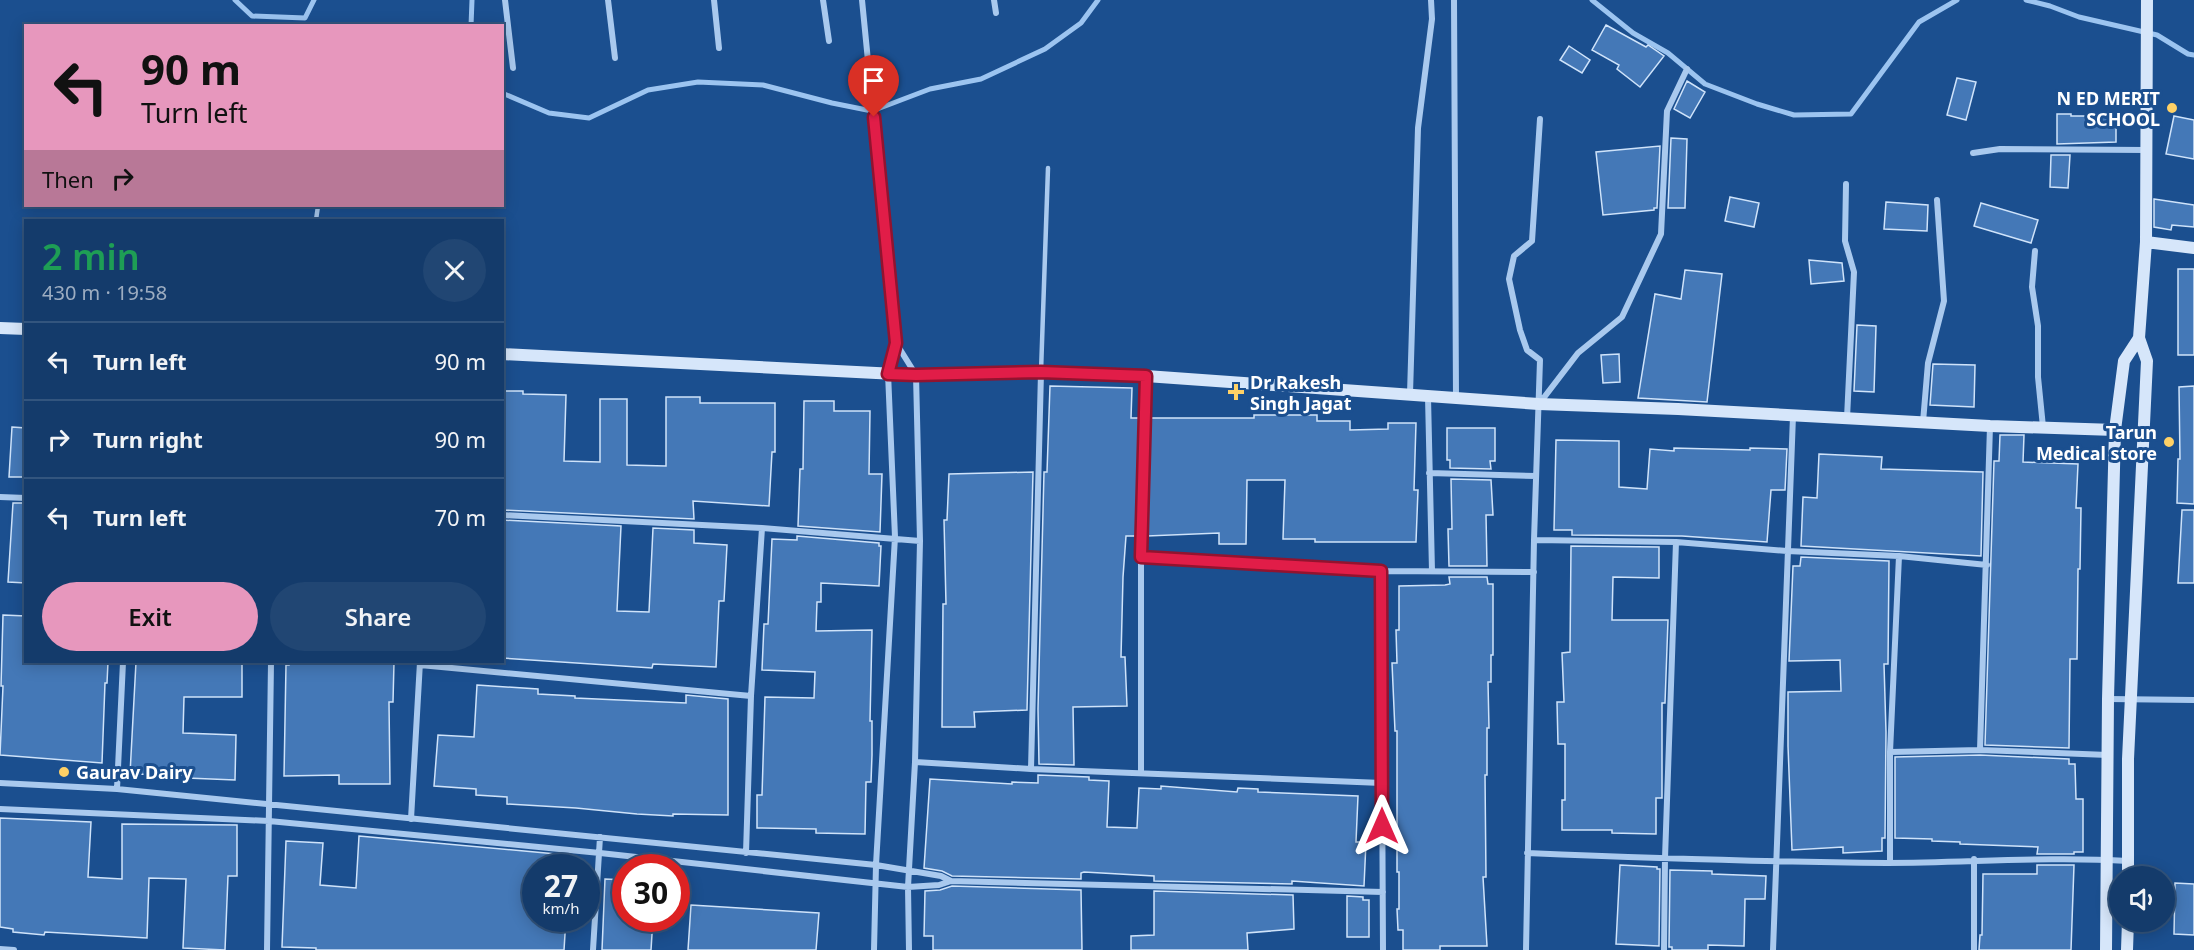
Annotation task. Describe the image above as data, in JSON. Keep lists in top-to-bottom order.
{
  "places": {
    "other": ["N ED MERIT SCHOOL", "Tarun Medical store", "Gaurav Dairy"],
    "health": ["Dr Rakesh Singh Jagat"]
  },
  "page": {
    "turn": ["90 m", "Turn left"],
    "then": "Then",
    "heading": ["2 min", "430 m · 19:58"],
    "list": [
      {
        "name": "Turn left",
        "value": "90 m"
      },
      {
        "name": "Turn right",
        "value": "90 m"
      },
      {
        "name": "Turn left",
        "value": "70 m"
      }
    ],
    "buttons": ["Exit", "Share"],
    "speed": "27 km/h",
    "limit": "30"
  }
}
